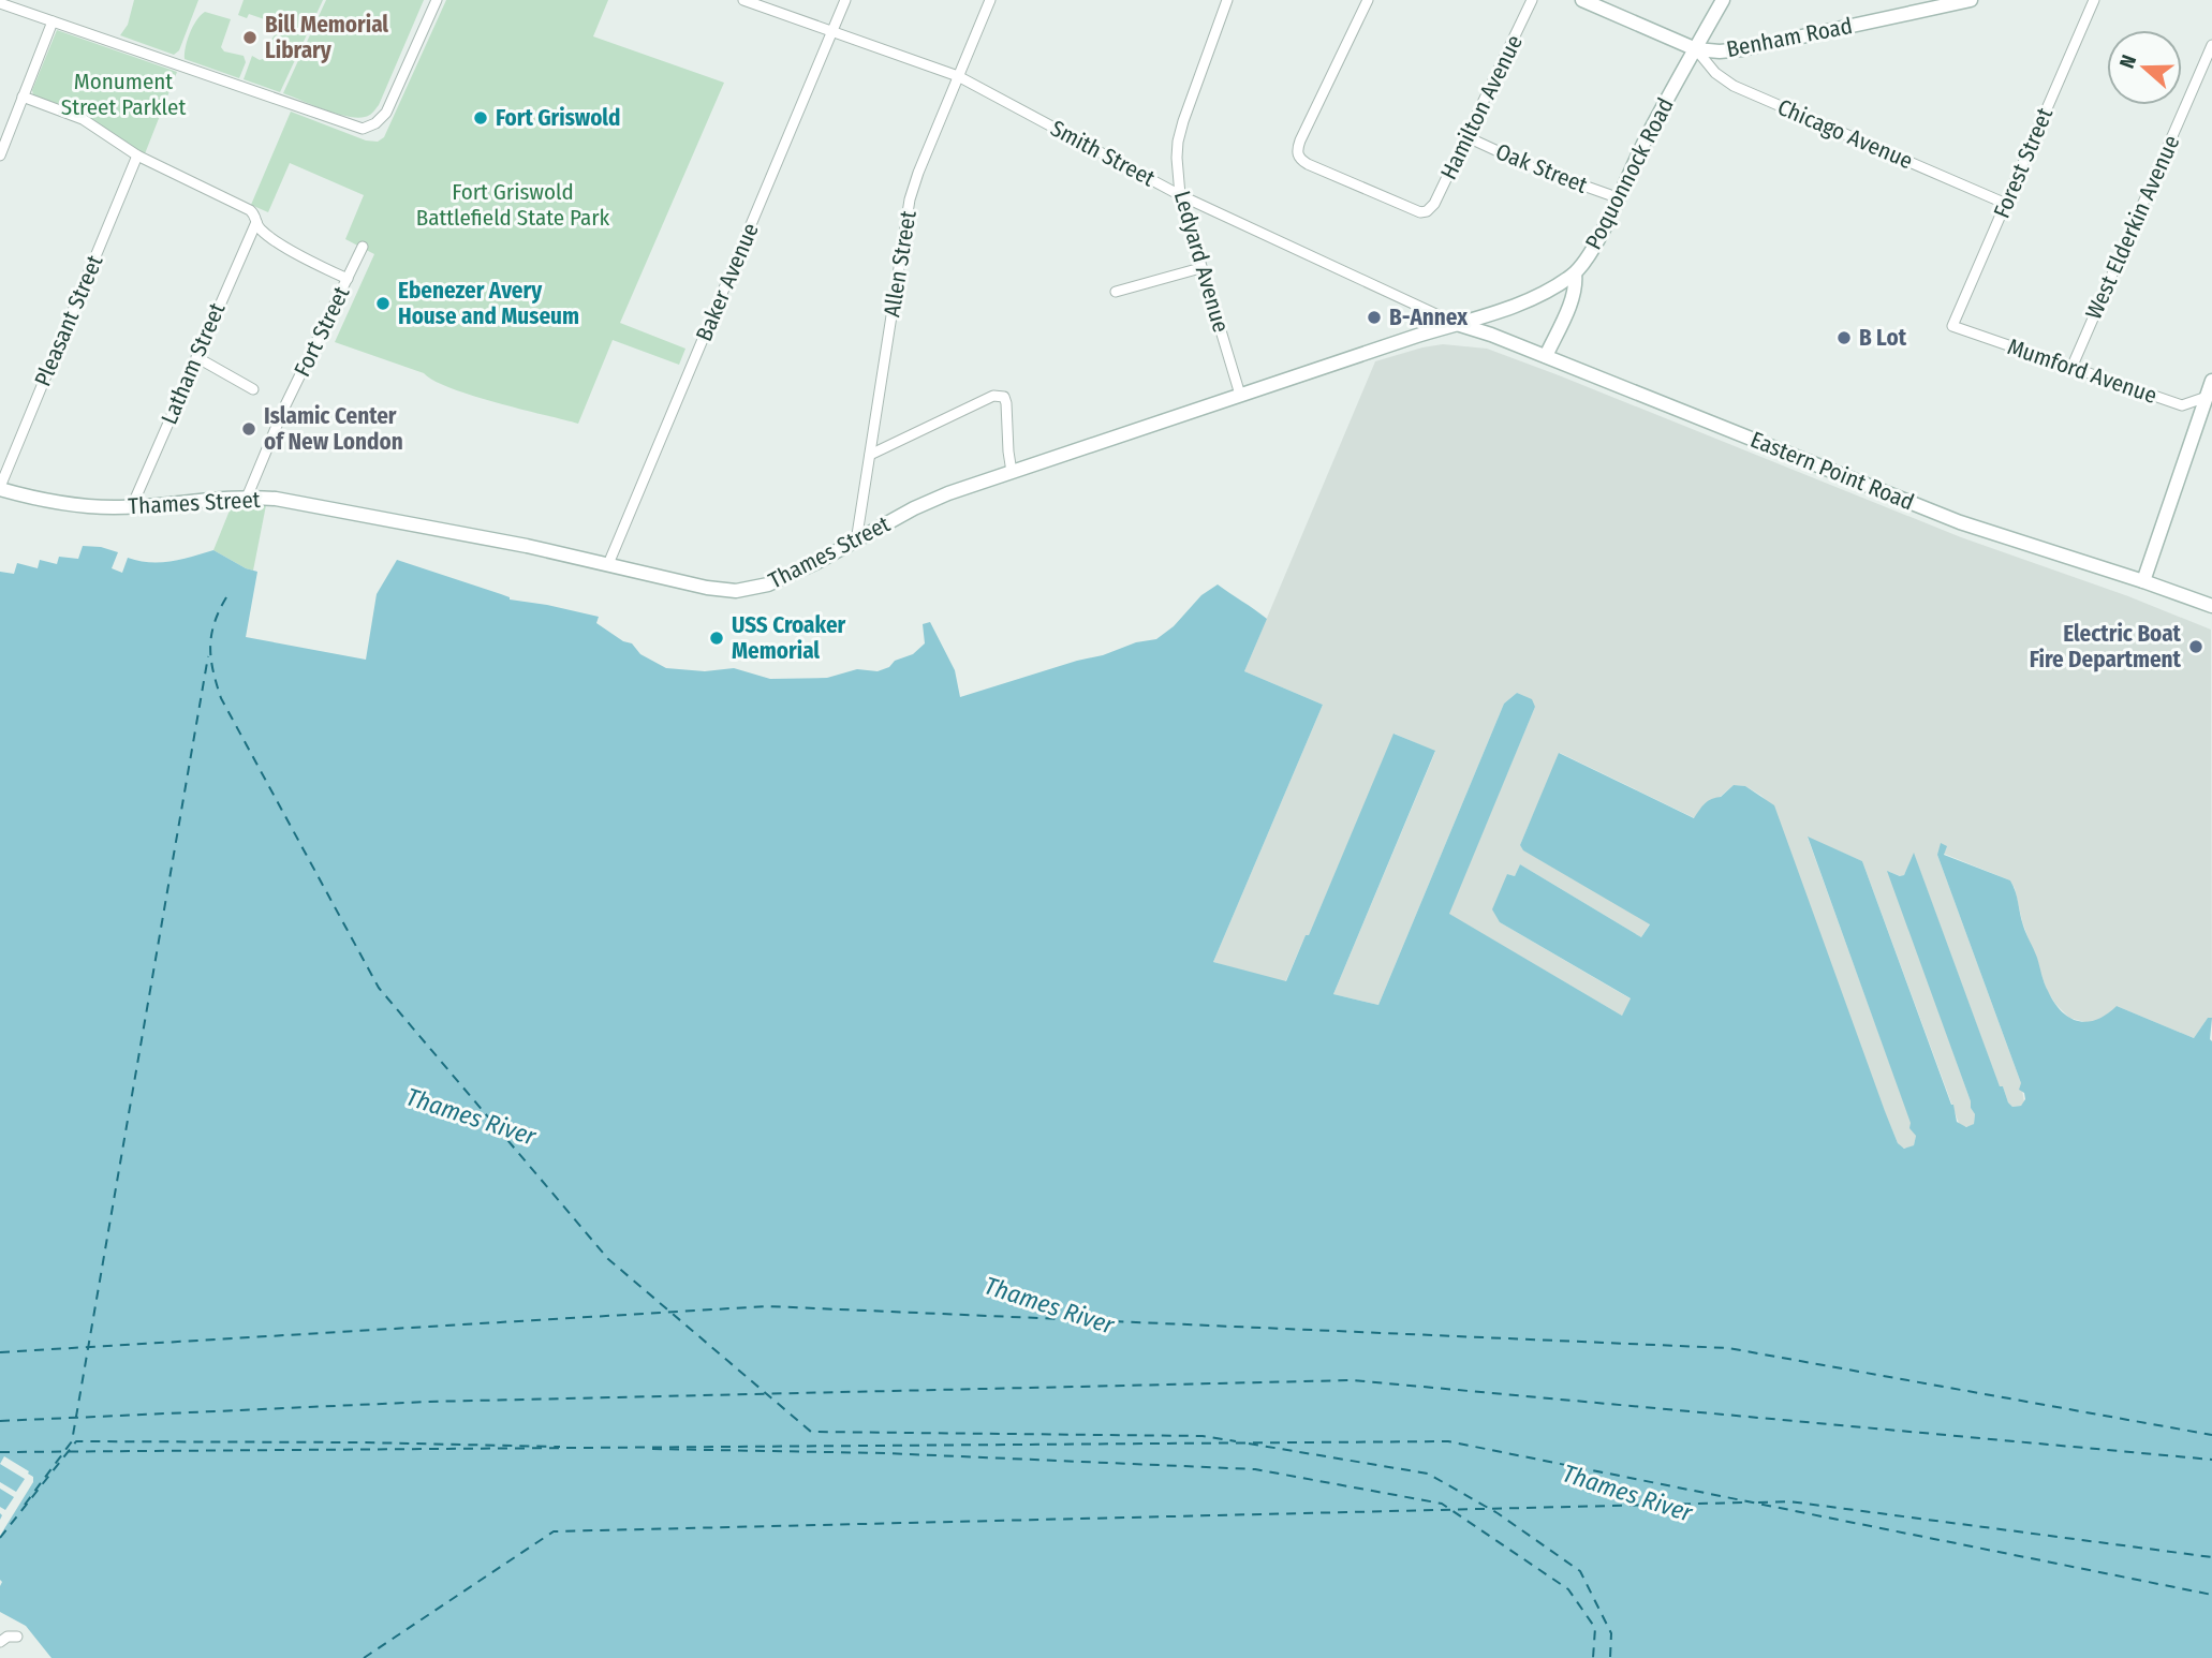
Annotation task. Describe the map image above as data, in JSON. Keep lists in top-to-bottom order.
{
  "streets": {
    "main road": [
      "Benham Road",
      "Poquonnock Road",
      "Eastern Point Road",
      "Thames Street"
    ],
    "street": [
      "Hamilton Avenue",
      "Chicago Avenue",
      "Smith Street",
      "Forest Street",
      "Oak Street",
      "West Elderkin Avenue",
      "Ledyard Avenue",
      "Allen Street",
      "Baker Avenue",
      "Pleasant Street",
      "Fort Street",
      "Latham Street",
      "Mumford Avenue"
    ]
  },
  "crossings": [
    ["Benham Road", "Chicago Avenue"],
    ["Benham Road", "Poquonnock Road"],
    ["Hamilton Avenue", "Oak Street"],
    ["Chicago Avenue", "Forest Street"],
    ["Chicago Avenue", "Poquonnock Road"],
    ["Smith Street", "Poquonnock Road"],
    ["Smith Street", "Ledyard Avenue"],
    ["Smith Street", "Allen Street"],
    ["Smith Street", "Baker Avenue"],
    ["Smith Street", "Eastern Point Road"],
    ["Smith Street", "Thames Street"],
    ["Forest Street", "Mumford Avenue"],
    ["Oak Street", "Poquonnock Road"],
    ["Poquonnock Road", "Eastern Point Road"],
    ["Poquonnock Road", "Thames Street"],
    ["West Elderkin Avenue", "Mumford Avenue"],
    ["Ledyard Avenue", "Thames Street"],
    ["Allen Street", "Thames Street"],
    ["Baker Avenue", "Thames Street"],
    ["Pleasant Street", "Thames Street"],
    ["Fort Street", "Thames Street"],
    ["Latham Street", "Thames Street"],
    ["Eastern Point Road", "Thames Street"]
  ],
  "water": ["Thames River"],
  "parks": ["Monument Street Parklet", "Fort Griswold Battlefield State Park"],
  "places": [
    "Bill Memorial Library",
    "Fort Griswold",
    "Ebenezer Avery House and Museum",
    "B-Annex",
    "B Lot",
    "Islamic Center of New London",
    "USS Croaker Memorial",
    "Electric Boat Fire Department"
  ],
  "north": "left"
}
